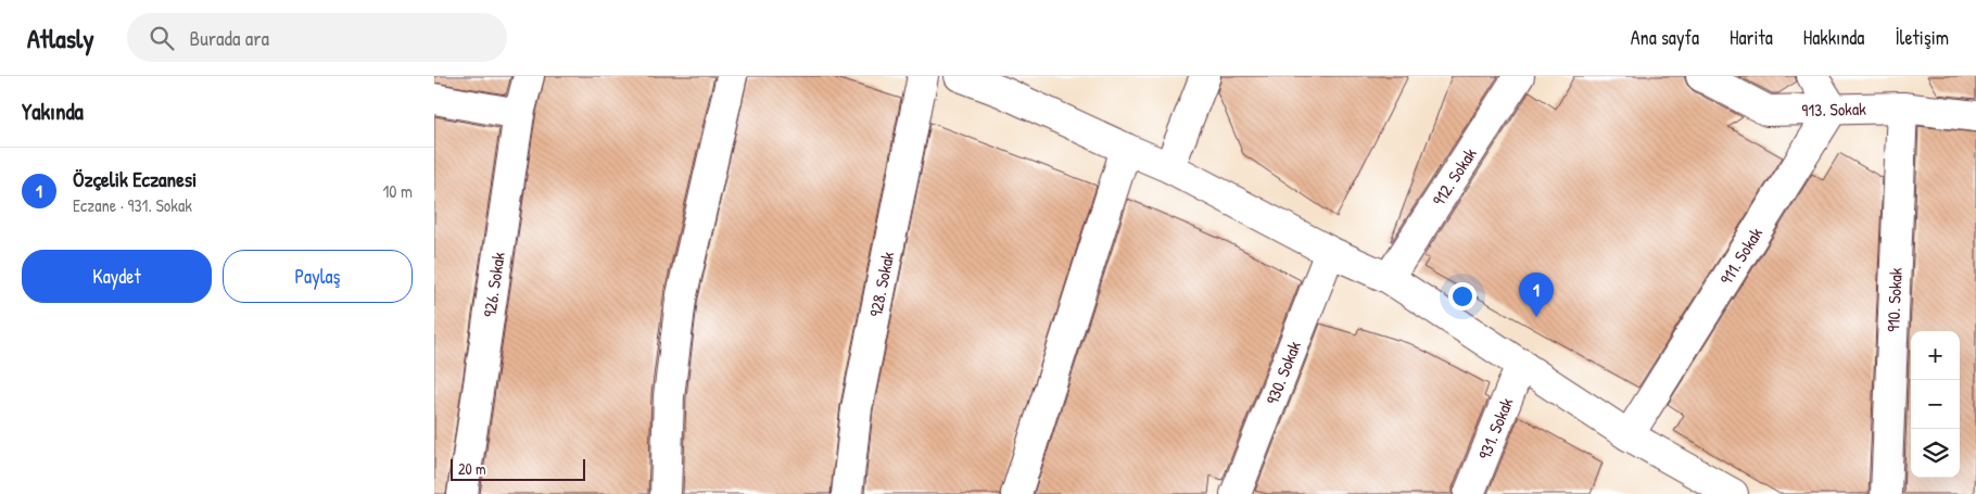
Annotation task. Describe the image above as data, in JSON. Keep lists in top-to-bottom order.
{
  "streets": {
    "street": [
      "913. Sokak",
      "912. Sokak",
      "911. Sokak",
      "926. Sokak",
      "928. Sokak",
      "910. Sokak",
      "930. Sokak",
      "931. Sokak"
    ]
  },
  "crossings": [
    ["913. Sokak", "911. Sokak"],
    ["913. Sokak", "910. Sokak"]
  ],
  "scale_bar": "20 m",
  "page": {
    "header": "Atlasly",
    "search": "Burada ara",
    "nav": [
      "Ana sayfa",
      "Harita",
      "Hakkında",
      "İletişim"
    ],
    "heading": "Yakında",
    "list": [
      {
        "mark": "1",
        "name": "Özçelik Eczanesi",
        "note": "Eczane · 931. Sokak",
        "value": "10 m"
      }
    ],
    "buttons": ["Kaydet", "Paylaş"],
    "pins": "1",
    "map_buttons": ["+", "−"],
    "scale": "20 m"
  }
}
